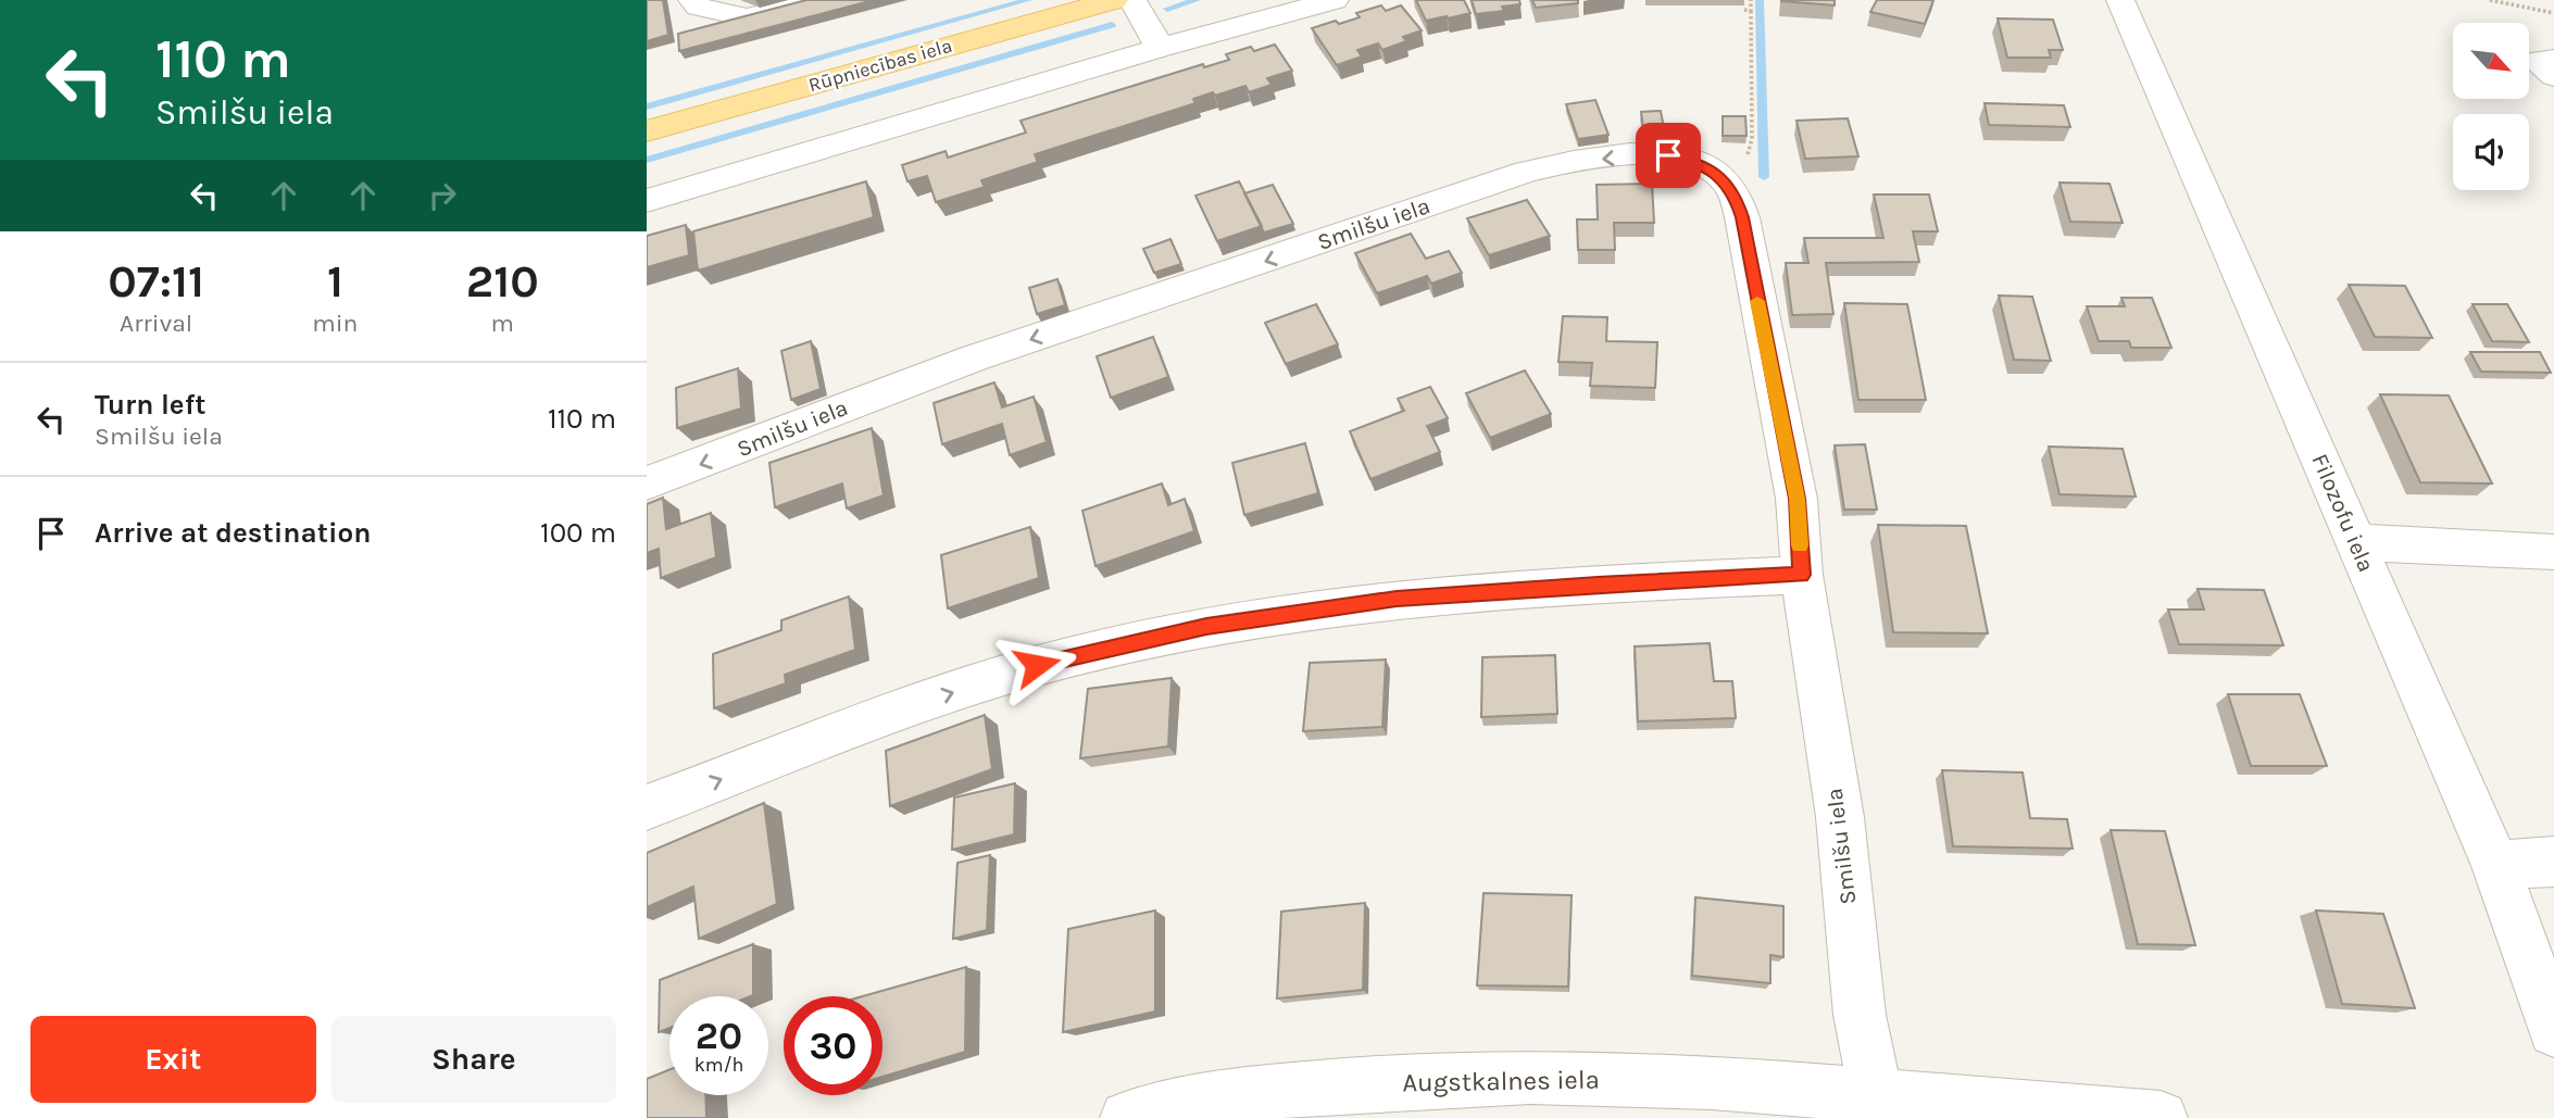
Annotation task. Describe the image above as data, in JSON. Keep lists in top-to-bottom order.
{
  "streets": {
    "main road": ["Rūpniecības iela"],
    "street": ["Smilšu iela", "Filozofu iela", "Augstkalnes iela"]
  },
  "crossings": [
    ["Smilšu iela", "Augstkalnes iela"]
  ],
  "north": "bottom right",
  "page": {
    "turn": ["110 m", "Smilšu iela"],
    "eta": [
      "07:11",
      "Arrival",
      "1",
      "min",
      "210",
      "m"
    ],
    "list": [
      {
        "name": "Turn left",
        "note": "Smilšu iela",
        "value": "110 m"
      },
      {
        "name": "Arrive at destination",
        "value": "100 m"
      }
    ],
    "speed": "20 km/h",
    "limit": "30",
    "buttons": ["Exit", "Share"]
  }
}
